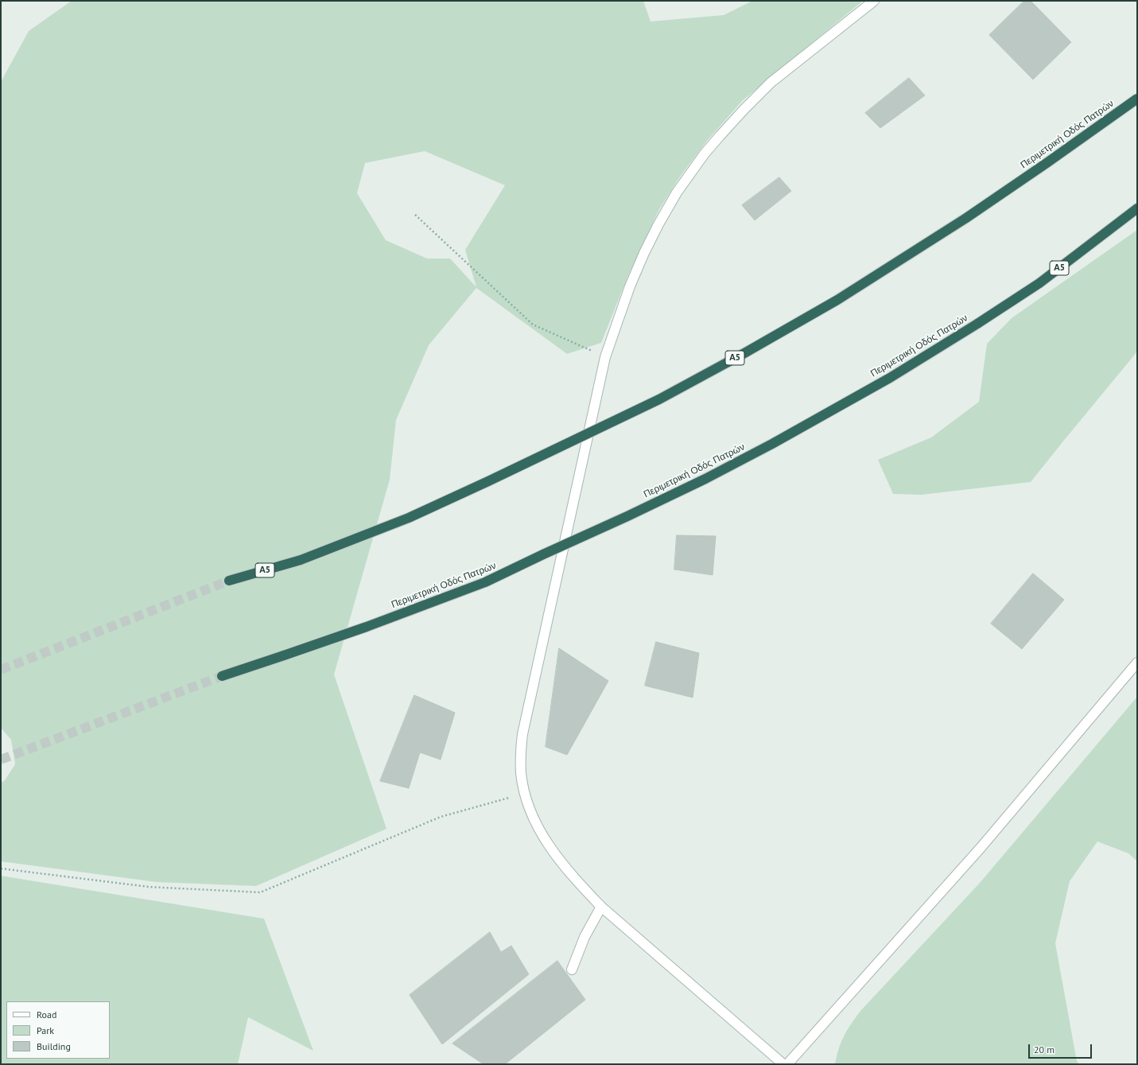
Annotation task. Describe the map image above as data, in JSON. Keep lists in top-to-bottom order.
{
  "streets": {
    "highway": ["Περιμετρική Οδός Πατρών", "Α5"]
  },
  "legend": ["Road", "Park", "Building"],
  "scale_bar": "20 m"
}
